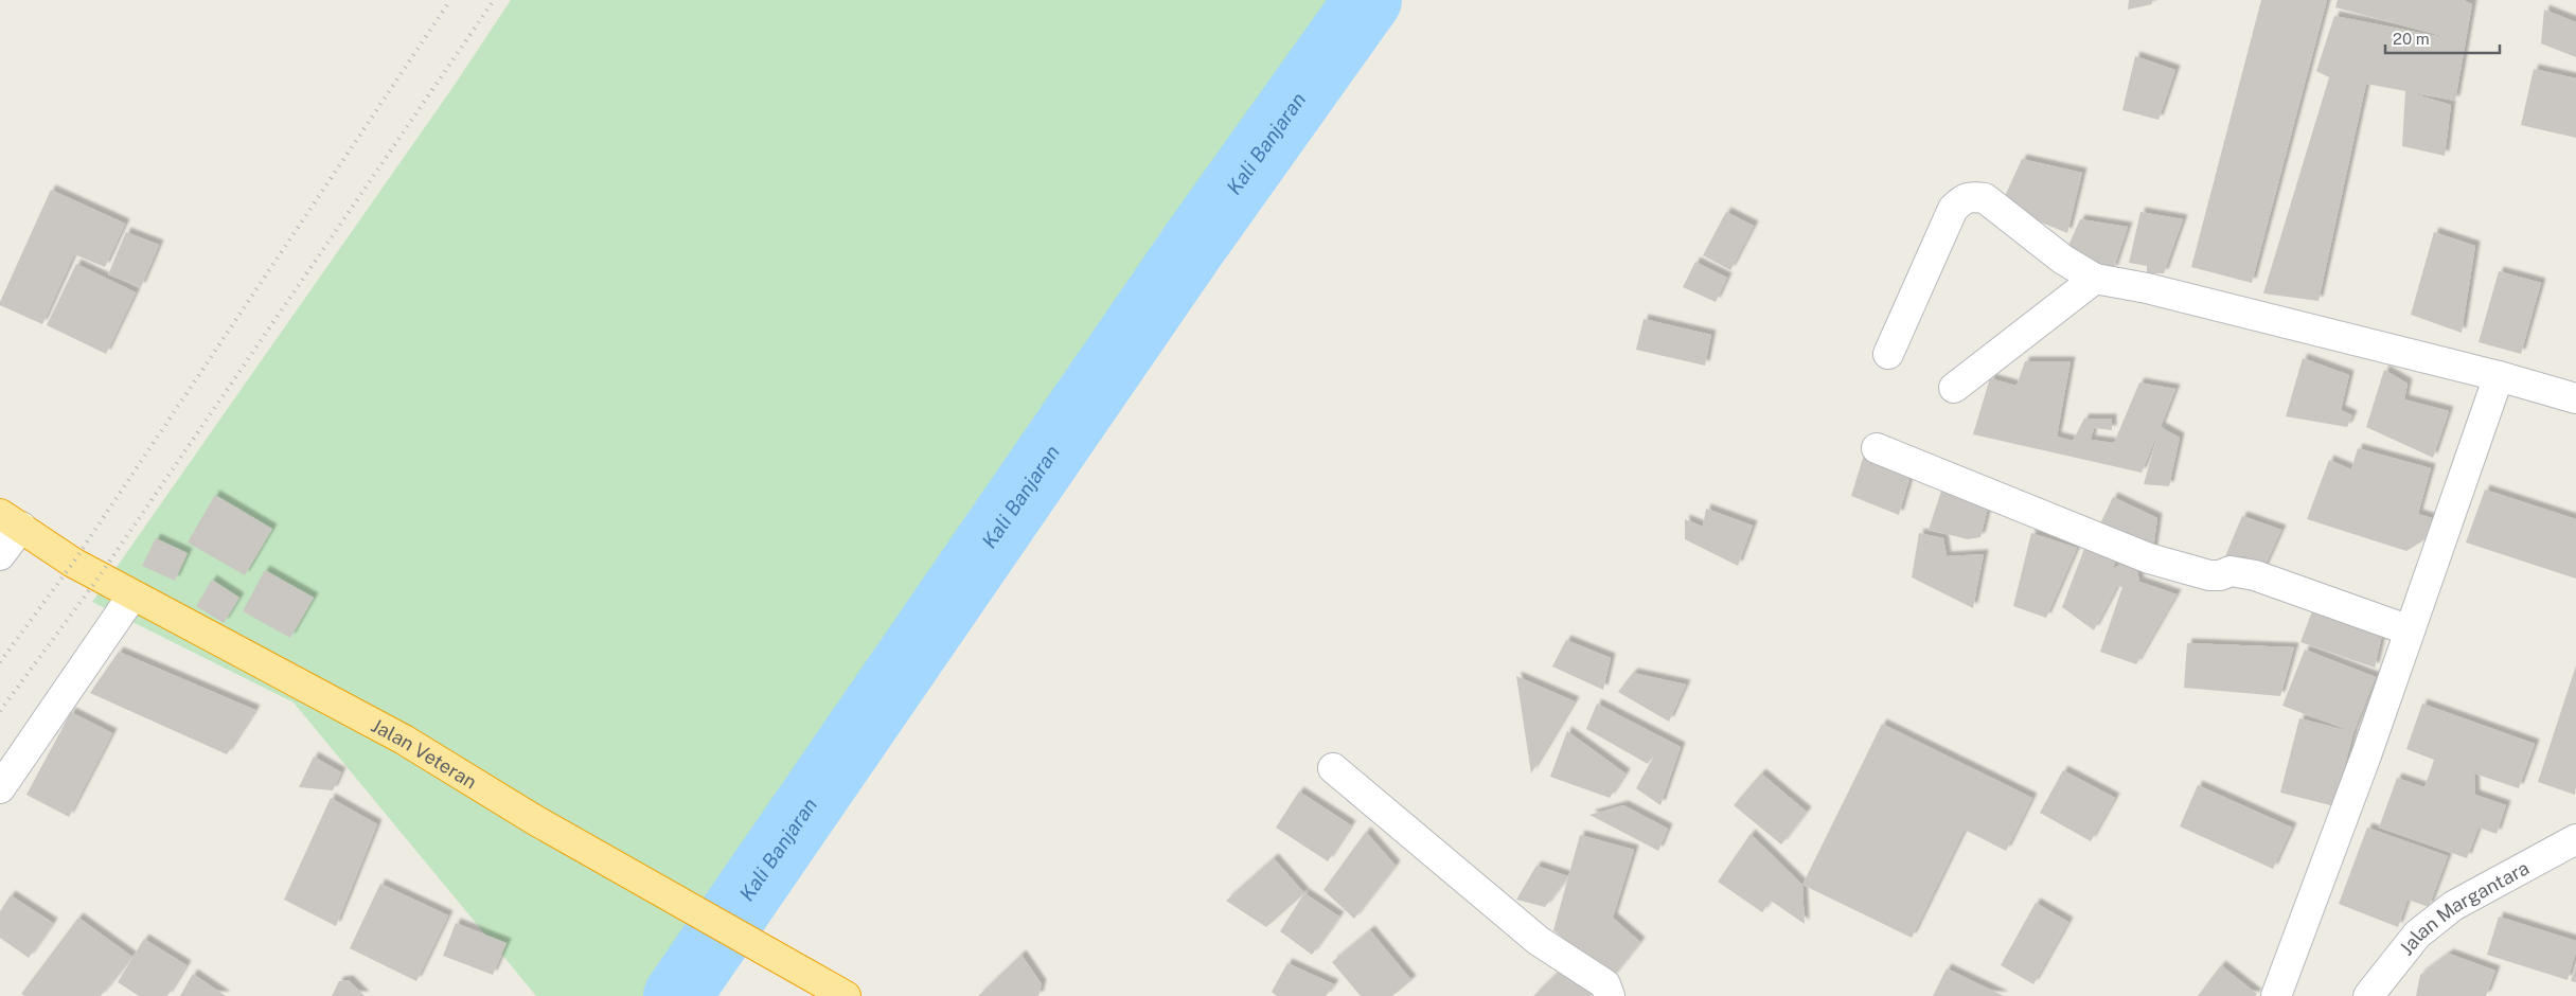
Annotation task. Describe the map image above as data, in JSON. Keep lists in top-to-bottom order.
{
  "streets": {
    "highway": ["Jalan Veteran"],
    "street": ["Jalan Margantara"]
  },
  "water": ["Kali Banjaran"],
  "scale_bar": "20 m"
}
